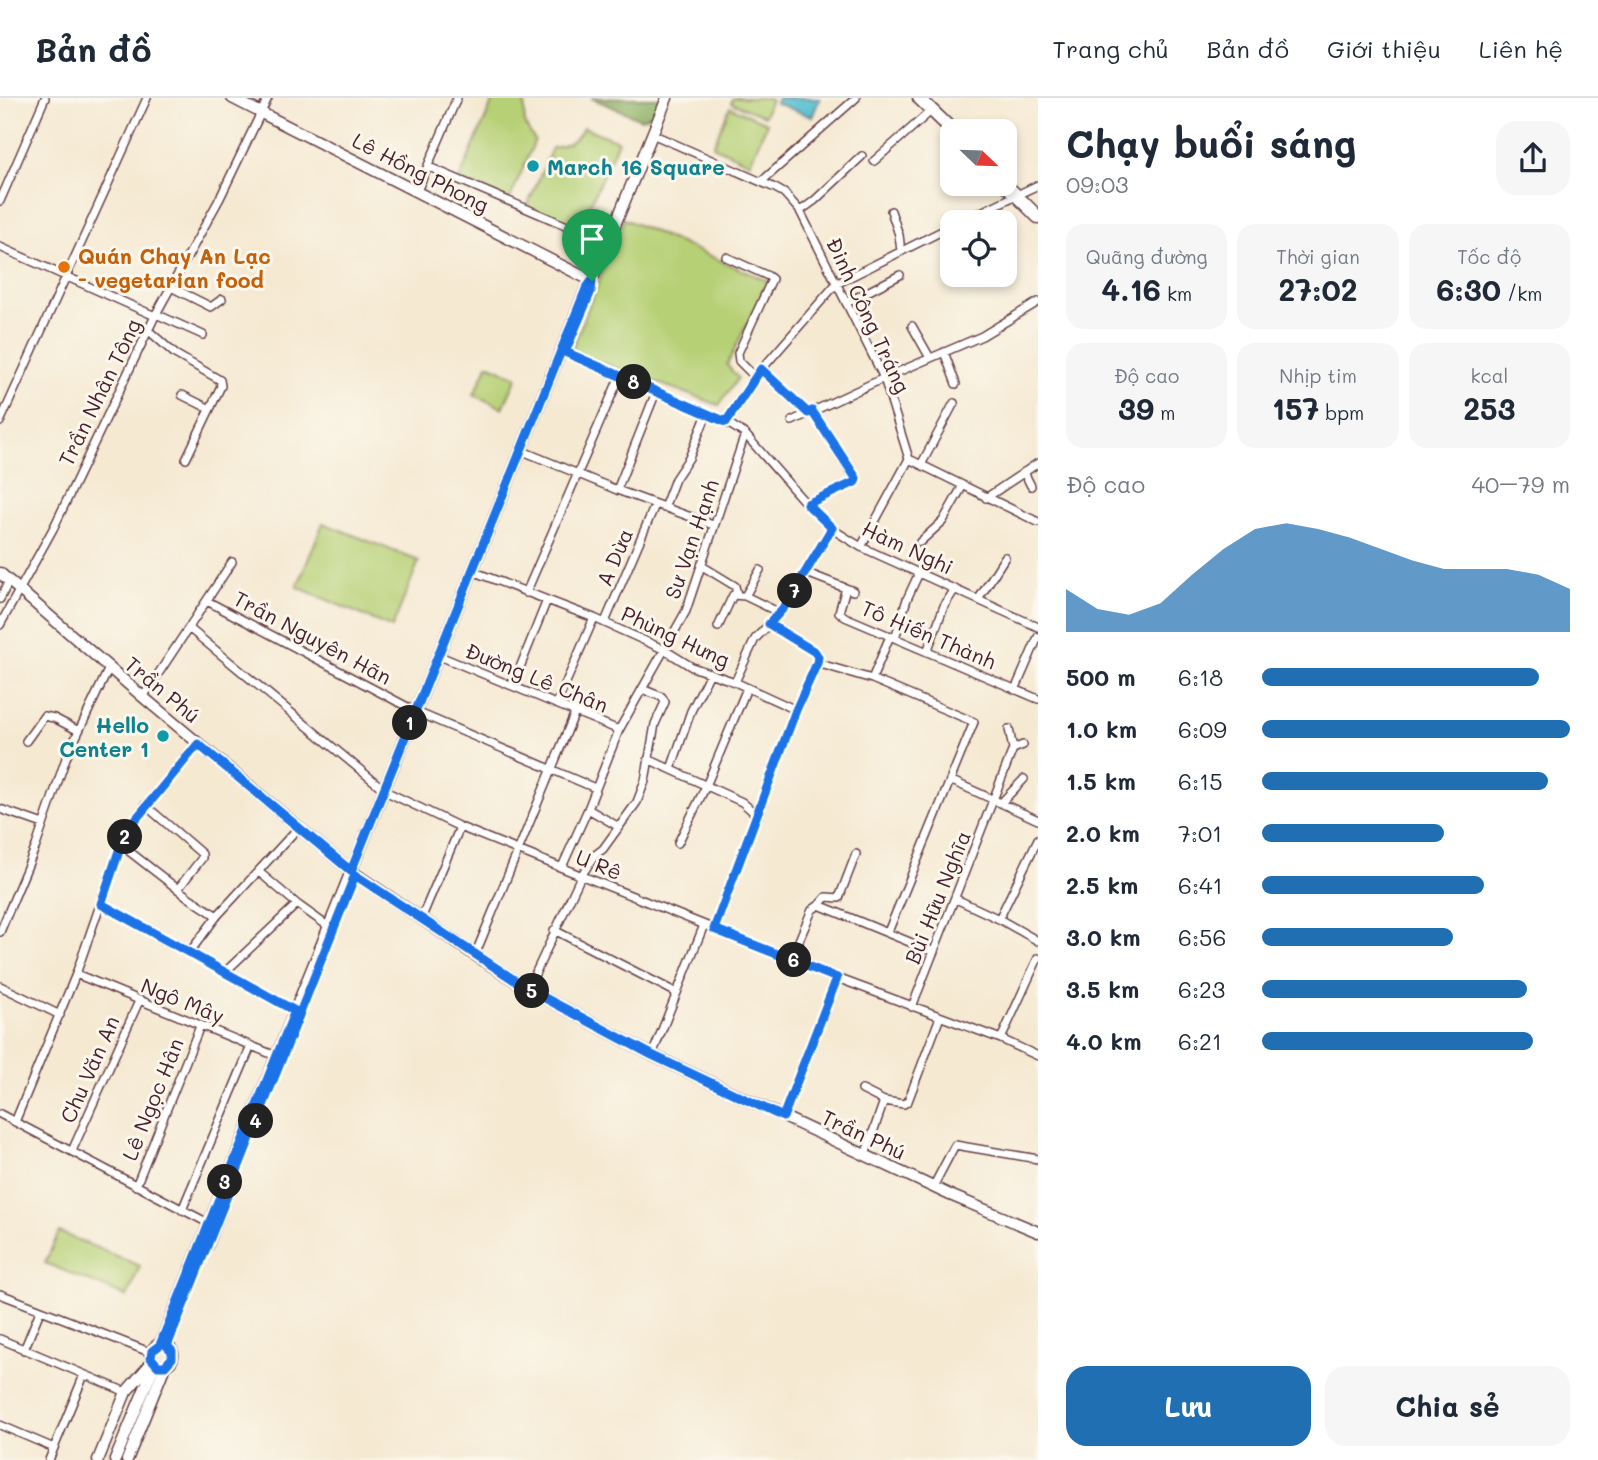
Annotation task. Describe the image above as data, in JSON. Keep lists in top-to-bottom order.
{
  "streets": {
    "street": [
      "Lê Hồng Phong",
      "Đinh Công Tráng",
      "Trần Nhân Tông",
      "Sư Vạn Hạnh",
      "Hàm Nghi",
      "A Dừa",
      "Tô Hiến Thành",
      "Phùng Hưng",
      "Trần Nguyên Hãn",
      "Đường Lê Chân",
      "Trần Phú",
      "U Rê",
      "Bùi Hữu Nghĩa",
      "Ngô Mây",
      "Chu Văn An",
      "Lê Ngọc Hân"
    ]
  },
  "crossings": [
    ["Lê Hồng Phong", "Trần Nhân Tông"],
    ["Trần Nhân Tông", "Trần Phú"],
    ["Sư Vạn Hạnh", "Hàm Nghi"],
    ["Sư Vạn Hạnh", "Phùng Hưng"],
    ["Sư Vạn Hạnh", "Trần Nguyên Hãn"],
    ["Sư Vạn Hạnh", "Đường Lê Chân"],
    ["Sư Vạn Hạnh", "U Rê"],
    ["Hàm Nghi", "Phùng Hưng"],
    ["A Dừa", "Phùng Hưng"],
    ["Tô Hiến Thành", "Phùng Hưng"],
    ["U Rê", "Bùi Hữu Nghĩa"],
    ["Ngô Mây", "Chu Văn An"],
    ["Ngô Mây", "Lê Ngọc Hân"]
  ],
  "places": ["March 16 Square", "Quán Chay An Lạc - vegetarian food", "Hello Center 1"],
  "north": "bottom right",
  "page": {
    "header": "Bản đồ",
    "nav": [
      "Trang chủ",
      "Bản đồ",
      "Giới thiệu",
      "Liên hệ"
    ],
    "heading": ["Chạy buổi sáng", "09:03"],
    "stats": [
      ["Quãng đường", "4.16 km"],
      ["Thời gian", "27:02"],
      ["Tốc độ", "6:30 /km"],
      ["Độ cao", "39 m"],
      ["Nhịp tim", "157 bpm"],
      ["kcal", "253"]
    ],
    "pins": [
      "8",
      "7",
      "1",
      "2",
      "6",
      "5",
      "4",
      "3"
    ],
    "chart": ["Độ cao", "40–79 m"],
    "list": [
      {
        "name": "500 m",
        "note": "6:18"
      },
      {
        "name": "1.0 km",
        "note": "6:09"
      },
      {
        "name": "1.5 km",
        "note": "6:15"
      },
      {
        "name": "2.0 km",
        "note": "7:01"
      },
      {
        "name": "2.5 km",
        "note": "6:41"
      },
      {
        "name": "3.0 km",
        "note": "6:56"
      },
      {
        "name": "3.5 km",
        "note": "6:23"
      },
      {
        "name": "4.0 km",
        "note": "6:21"
      }
    ],
    "buttons": ["Lưu", "Chia sẻ"]
  }
}
